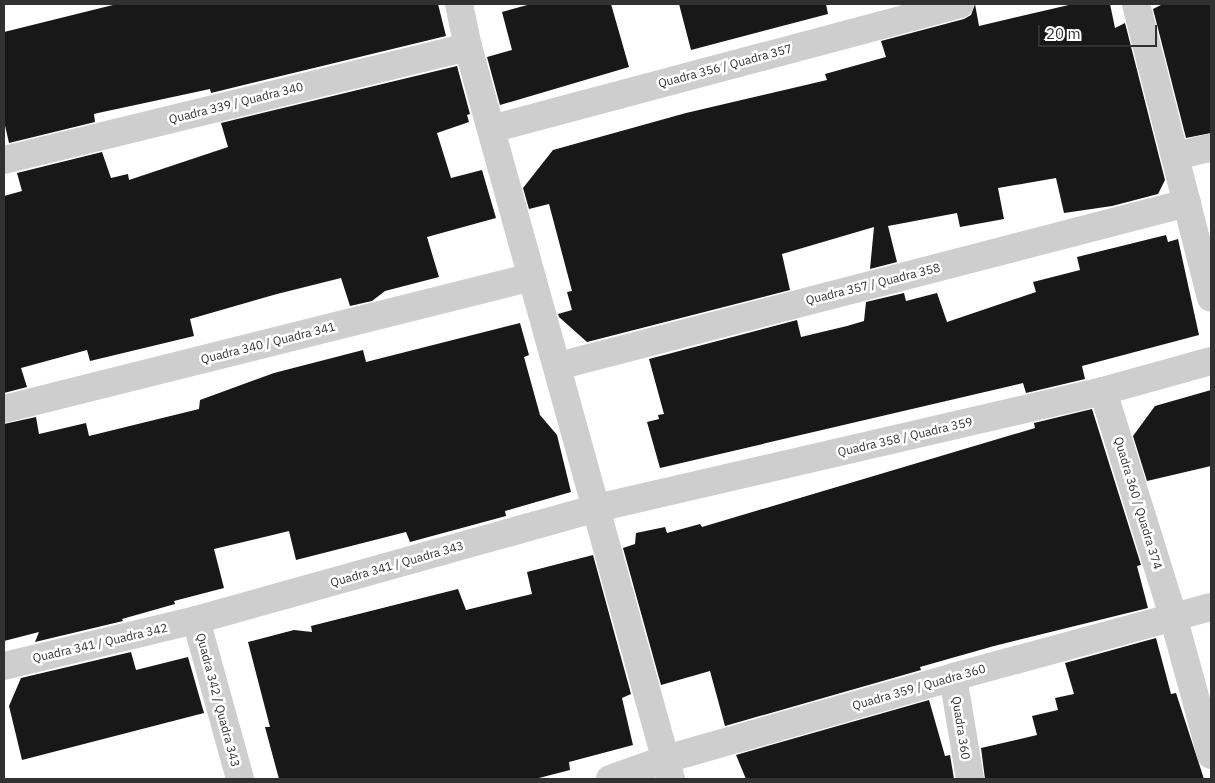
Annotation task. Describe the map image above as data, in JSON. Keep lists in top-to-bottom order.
{
  "streets": {
    "street": [
      "Quadra 356 / Quadra 357",
      "Quadra 339 / Quadra 340",
      "Quadra 357 / Quadra 358",
      "Quadra 340 / Quadra 341",
      "Quadra 358 / Quadra 359",
      "Quadra 360 / Quadra 374",
      "Quadra 341 / Quadra 343",
      "Quadra 341 / Quadra 342",
      "Quadra 359 / Quadra 360",
      "Quadra 342 / Quadra 343",
      "Quadra 360"
    ]
  },
  "crossings": [
    ["Quadra 358 / Quadra 359", "Quadra 360 / Quadra 374"],
    ["Quadra 358 / Quadra 359", "Quadra 341 / Quadra 343"],
    ["Quadra 360 / Quadra 374", "Quadra 359 / Quadra 360"],
    ["Quadra 341 / Quadra 343", "Quadra 341 / Quadra 342"],
    ["Quadra 341 / Quadra 343", "Quadra 342 / Quadra 343"],
    ["Quadra 341 / Quadra 342", "Quadra 342 / Quadra 343"],
    ["Quadra 359 / Quadra 360", "Quadra 360"]
  ],
  "scale_bar": "20 m"
}
